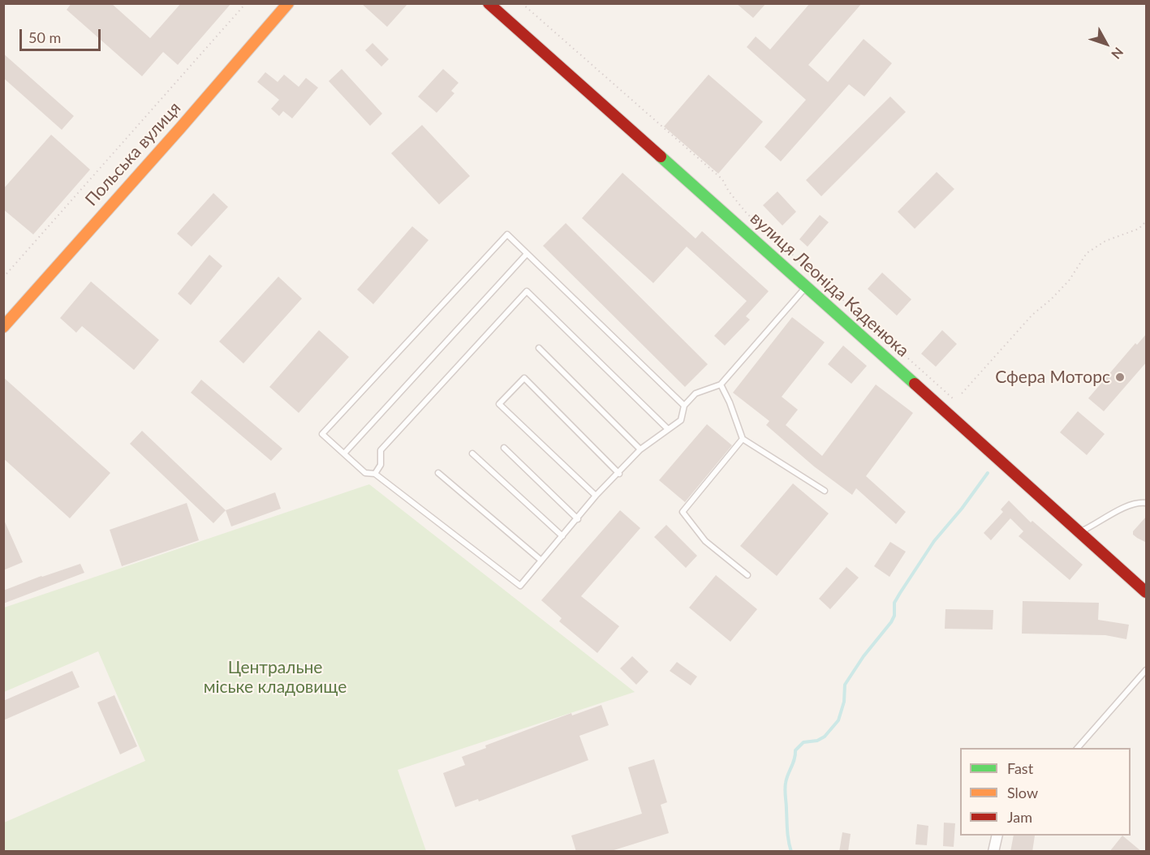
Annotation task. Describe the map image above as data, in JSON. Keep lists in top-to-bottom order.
{
  "streets": {
    "street": ["Польська вулиця", "вулиця Леоніда Каденюка"]
  },
  "parks": ["Центральне міське кладовище"],
  "places": ["Сфера Моторс"],
  "legend": ["Fast", "Slow", "Jam"],
  "scale_bar": "50 m",
  "north": "bottom right"
}
